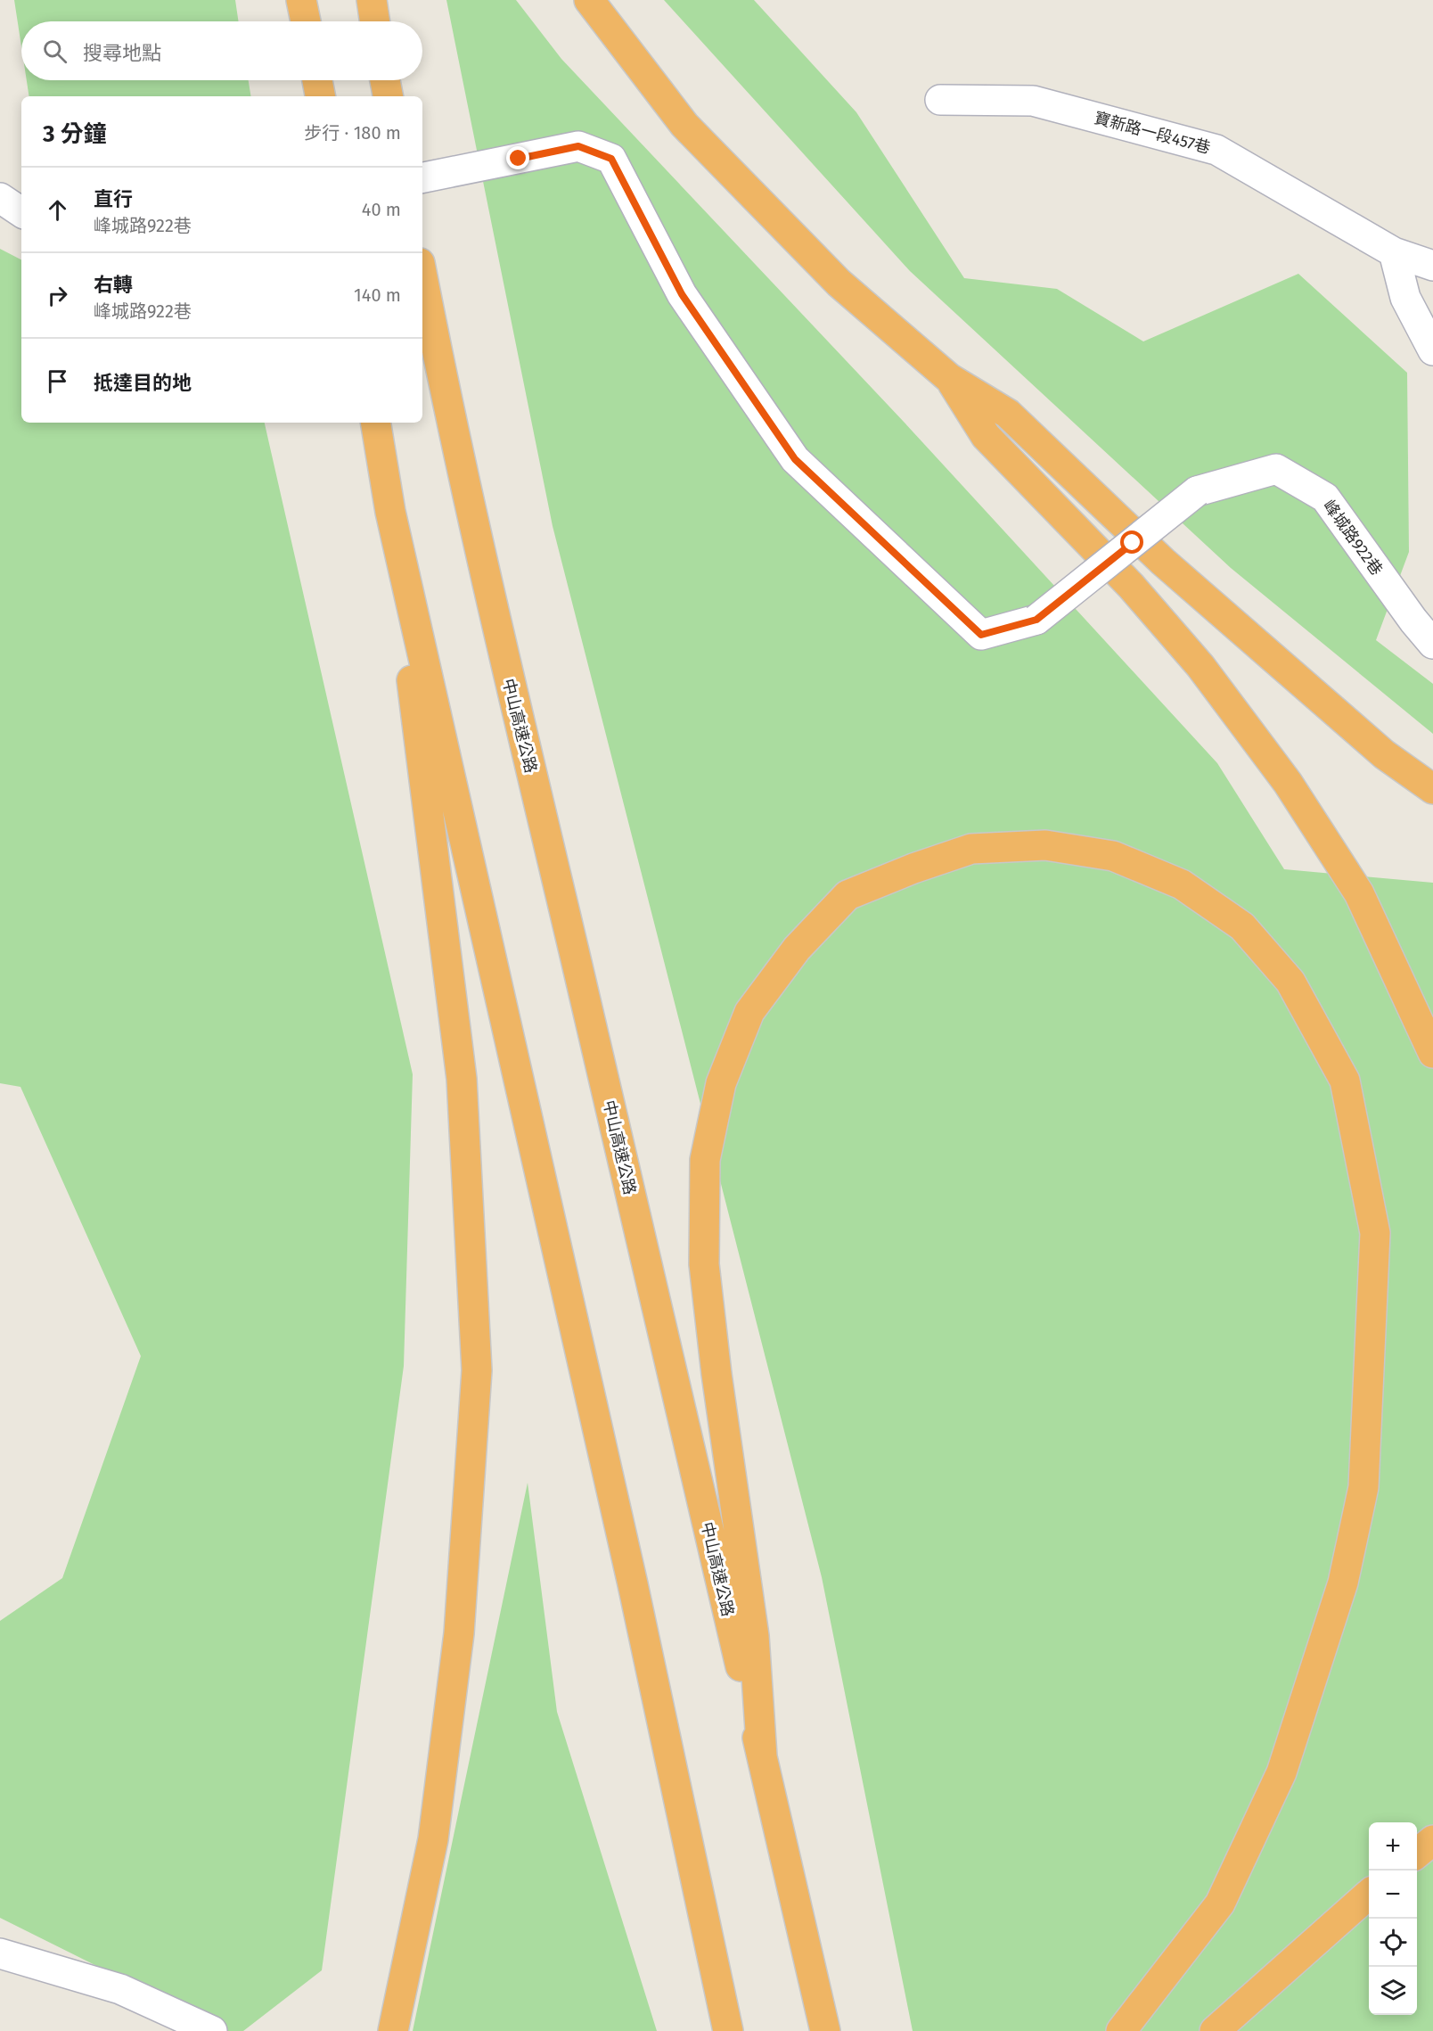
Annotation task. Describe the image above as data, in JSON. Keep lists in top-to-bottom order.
{
  "streets": {
    "highway": ["中山高速公路"],
    "lane": ["寶新路一段457巷", "峰城路922巷"]
  },
  "page": {
    "search": "搜尋地點",
    "heading": ["3 分鐘", "步行 · 180 m"],
    "list": [
      ["直行", "峰城路922巷", "40 m"],
      ["右轉", "峰城路922巷", "140 m"],
      "抵達目的地"
    ],
    "map_buttons": ["+", "−"]
  }
}
